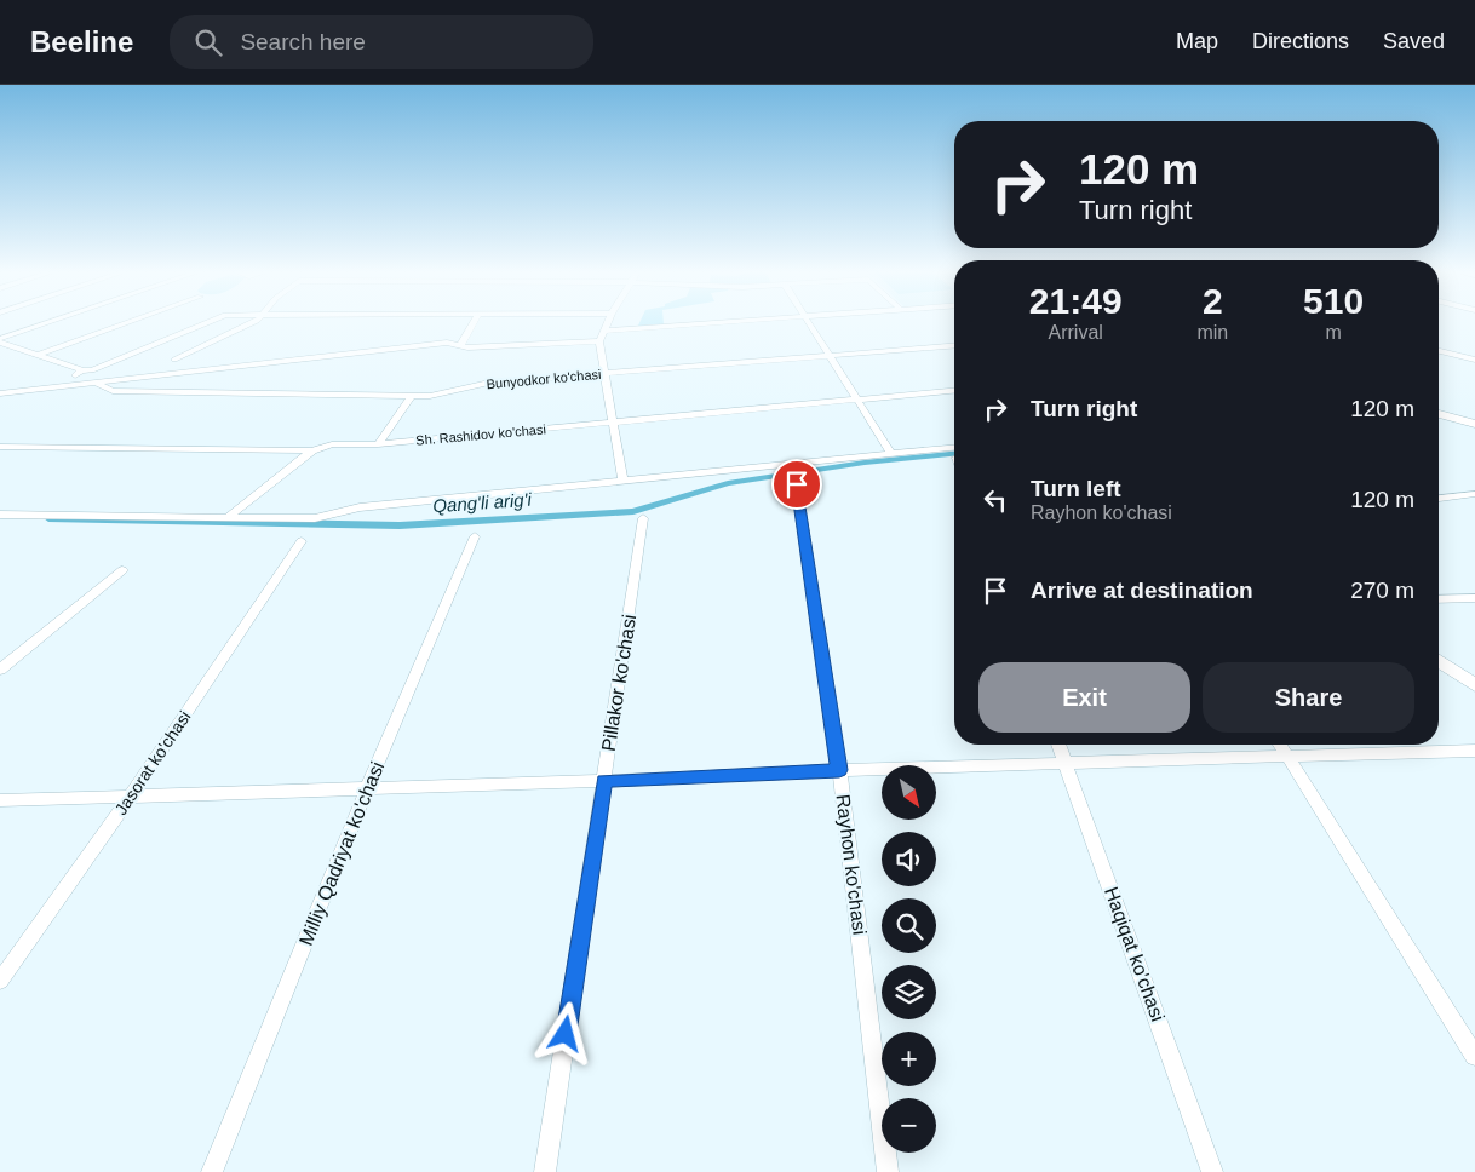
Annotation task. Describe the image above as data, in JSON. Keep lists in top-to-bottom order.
{
  "streets": {
    "street": [
      "Bunyodkor ko'chasi",
      "Sh. Rashidov ko'chasi",
      "Pillakor ko'chasi",
      "Jasorat ko'chasi",
      "Milliy Qadriyat ko'chasi",
      "Rayhon ko'chasi",
      "Haqiqat ko'chasi"
    ]
  },
  "water": ["Qang'li arig'i"],
  "north": "bottom right",
  "page": {
    "header": "Beeline",
    "search": "Search here",
    "nav": ["Map", "Directions", "Saved"],
    "turn": ["120 m", "Turn right"],
    "eta": [
      "21:49",
      "Arrival",
      "2",
      "min",
      "510",
      "m"
    ],
    "list": [
      {
        "name": "Turn right",
        "value": "120 m"
      },
      {
        "name": "Turn left",
        "note": "Rayhon ko'chasi",
        "value": "120 m"
      },
      {
        "name": "Arrive at destination",
        "value": "270 m"
      }
    ],
    "buttons": ["Exit", "Share"],
    "map_buttons": ["+", "−"]
  }
}
